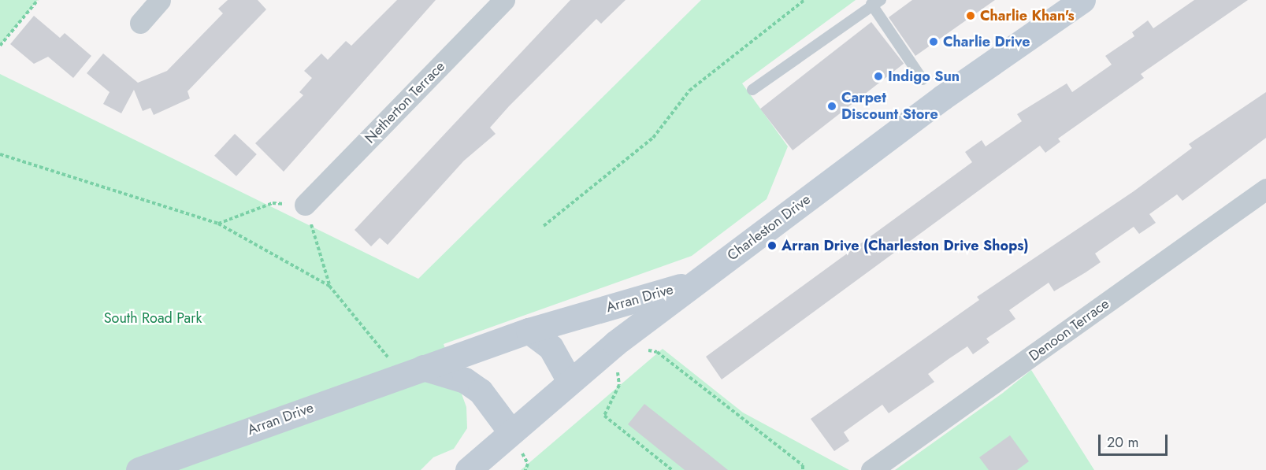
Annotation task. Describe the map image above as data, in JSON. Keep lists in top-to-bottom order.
{
  "streets": {
    "street": [
      "Netherton Terrace",
      "Charleston Drive",
      "Arran Drive",
      "Denoon Terrace"
    ]
  },
  "crossings": [
    ["Charleston Drive", "Arran Drive"]
  ],
  "parks": ["South Road Park"],
  "places": [
    "Charlie Khan's",
    "Charlie Drive",
    "Indigo Sun",
    "Carpet Discount Store",
    "Arran Drive (Charleston Drive Shops)"
  ],
  "scale_bar": "20 m"
}
